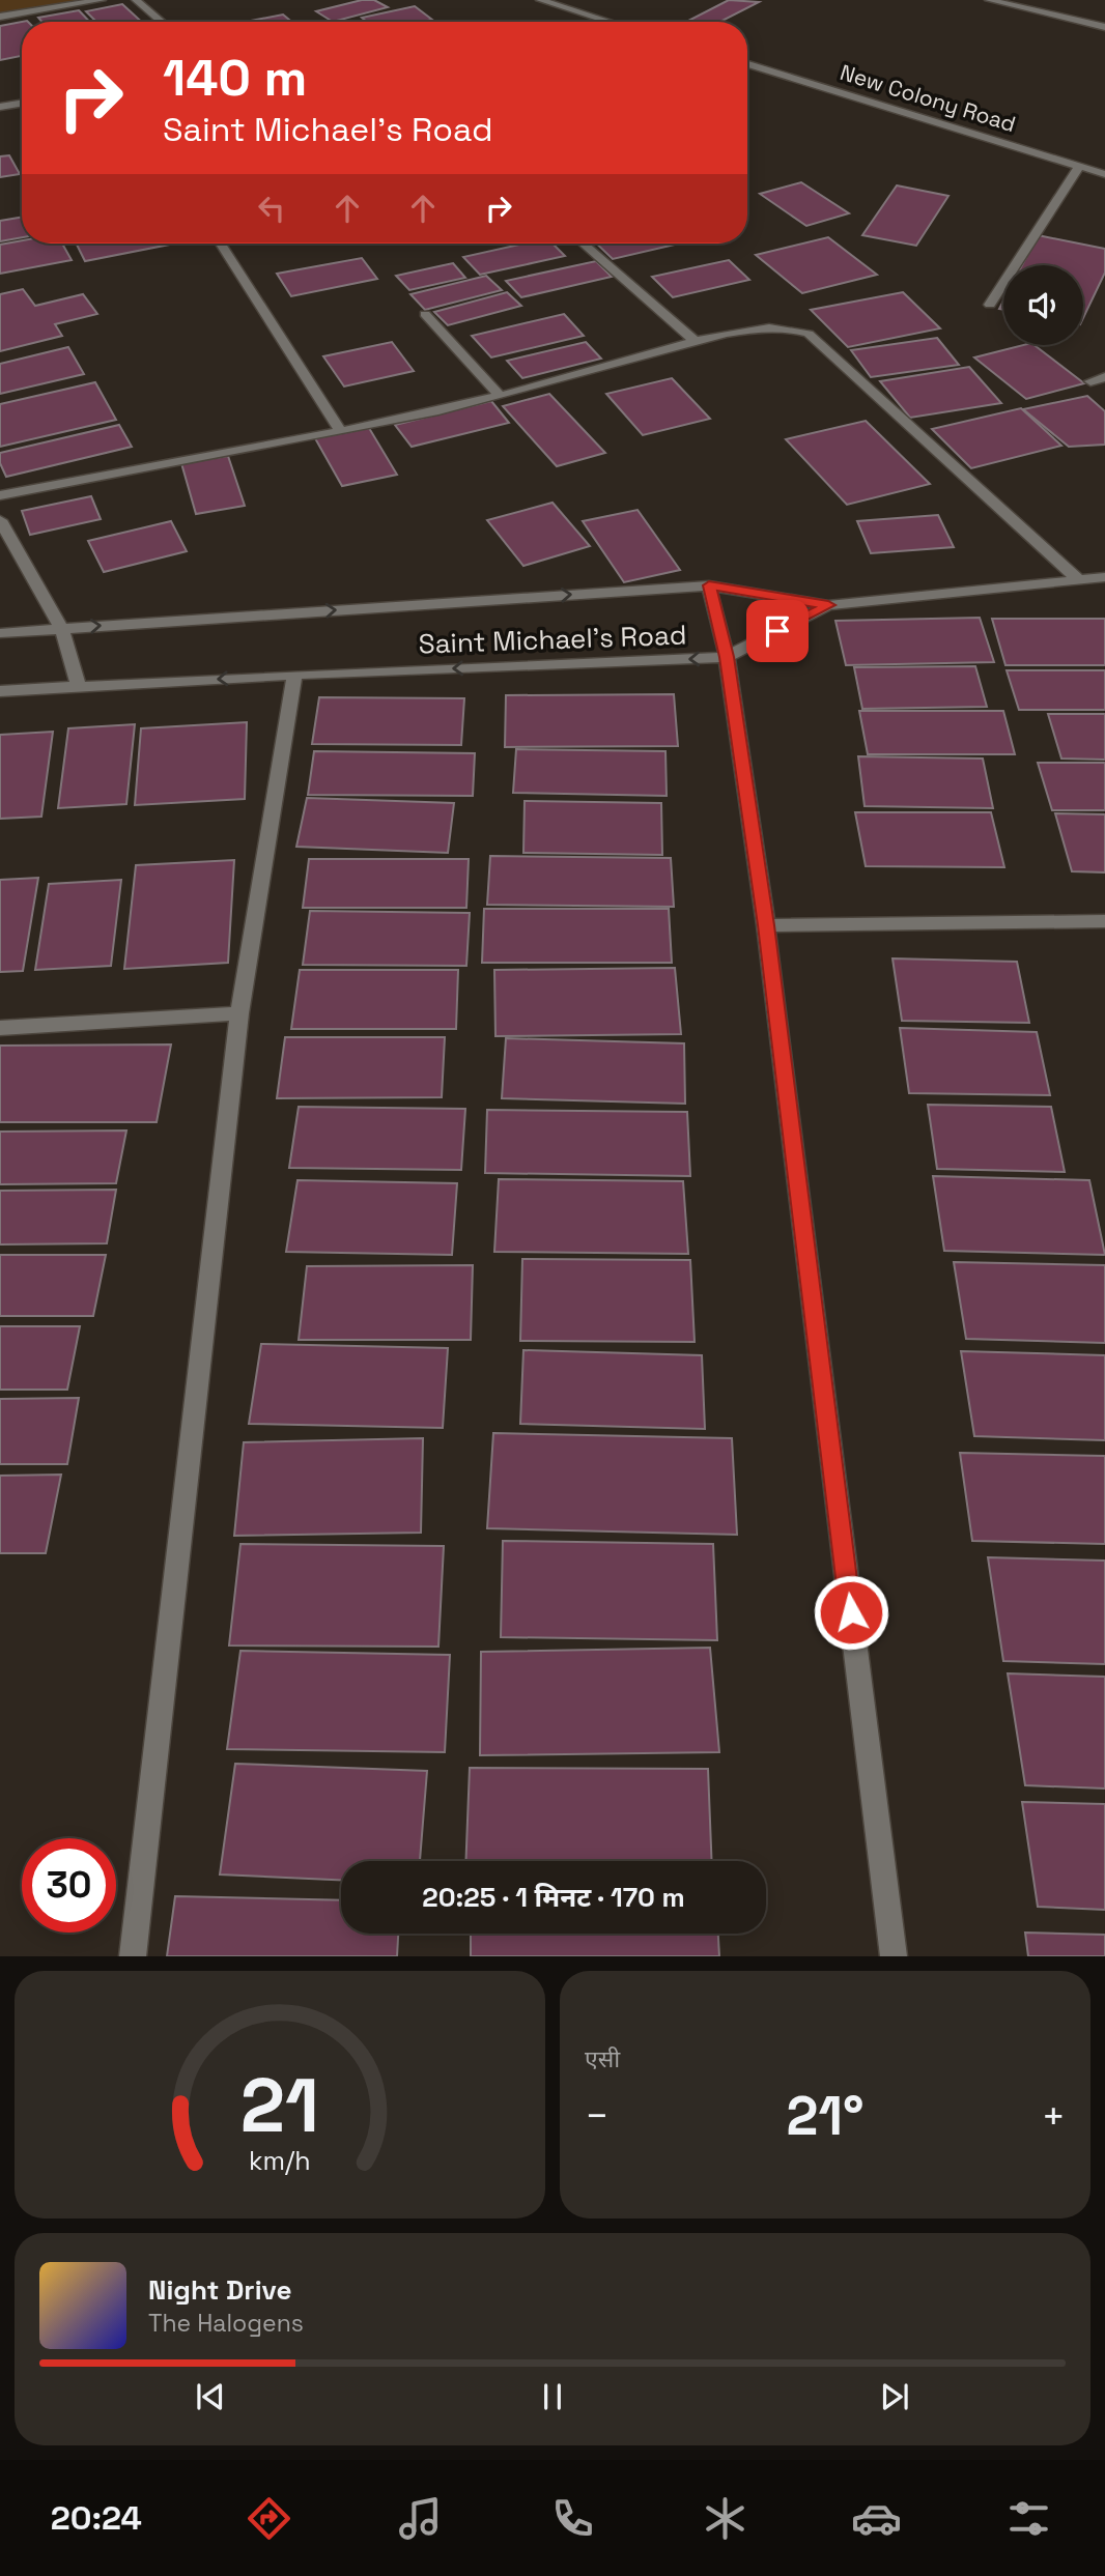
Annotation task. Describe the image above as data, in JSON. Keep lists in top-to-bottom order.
{
  "streets": {
    "street": ["New Colony Road", "Saint Michael's Road"]
  },
  "page": {
    "turn": ["140 m", "Saint Michael's Road"],
    "limit": "30",
    "trip": "20:25 · 1 मिनट · 170 m",
    "tile": "एसी",
    "heat": ["−", "21°", "+"],
    "song": ["Night Drive", "The Halogens"],
    "tabs": "20:24",
    "gauge": ["21", "km/h"]
  }
}
